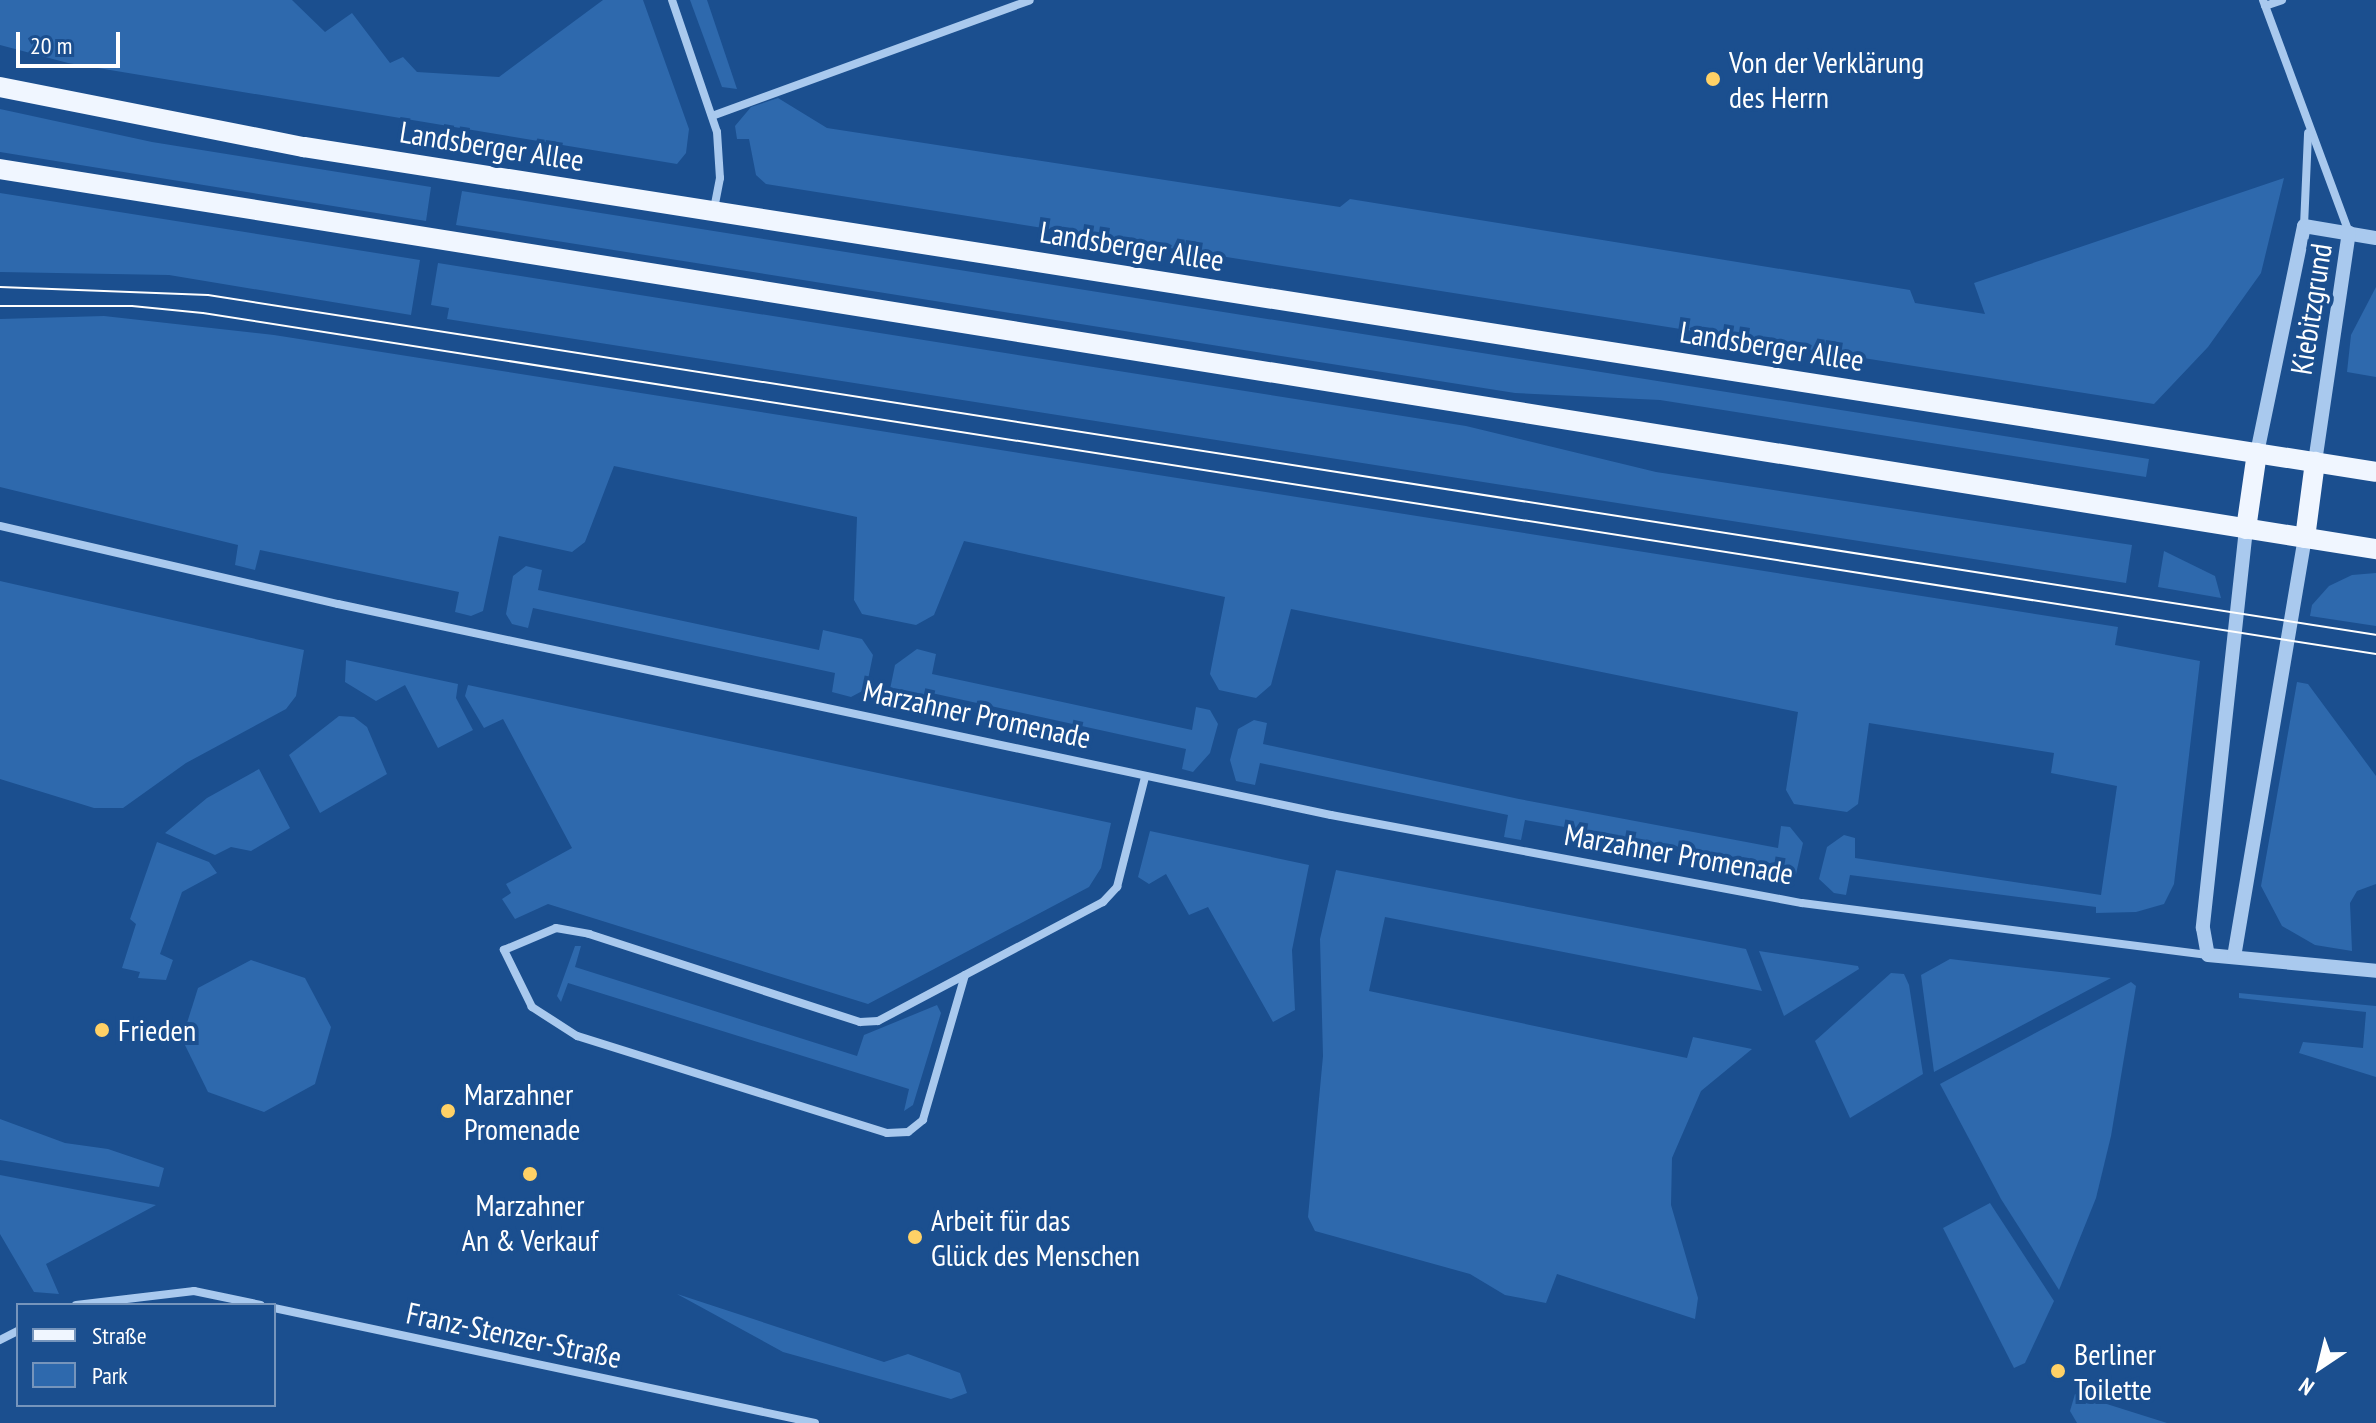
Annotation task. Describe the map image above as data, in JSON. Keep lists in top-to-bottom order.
{
  "streets": {
    "main road": ["Landsberger Allee"],
    "street": ["Kiebitzgrund", "Marzahner Promenade", "Franz-Stenzer-Straße"]
  },
  "crossings": [
    ["Landsberger Allee", "Kiebitzgrund"]
  ],
  "places": [
    "Von der Verklärung des Herrn",
    "Frieden",
    "Marzahner Promenade",
    "Marzahner An & Verkauf",
    "Arbeit für das Glück des Menschen",
    "Berliner Toilette"
  ],
  "legend": ["Straße", "Park"],
  "scale_bar": "20 m",
  "north": "bottom left"
}
